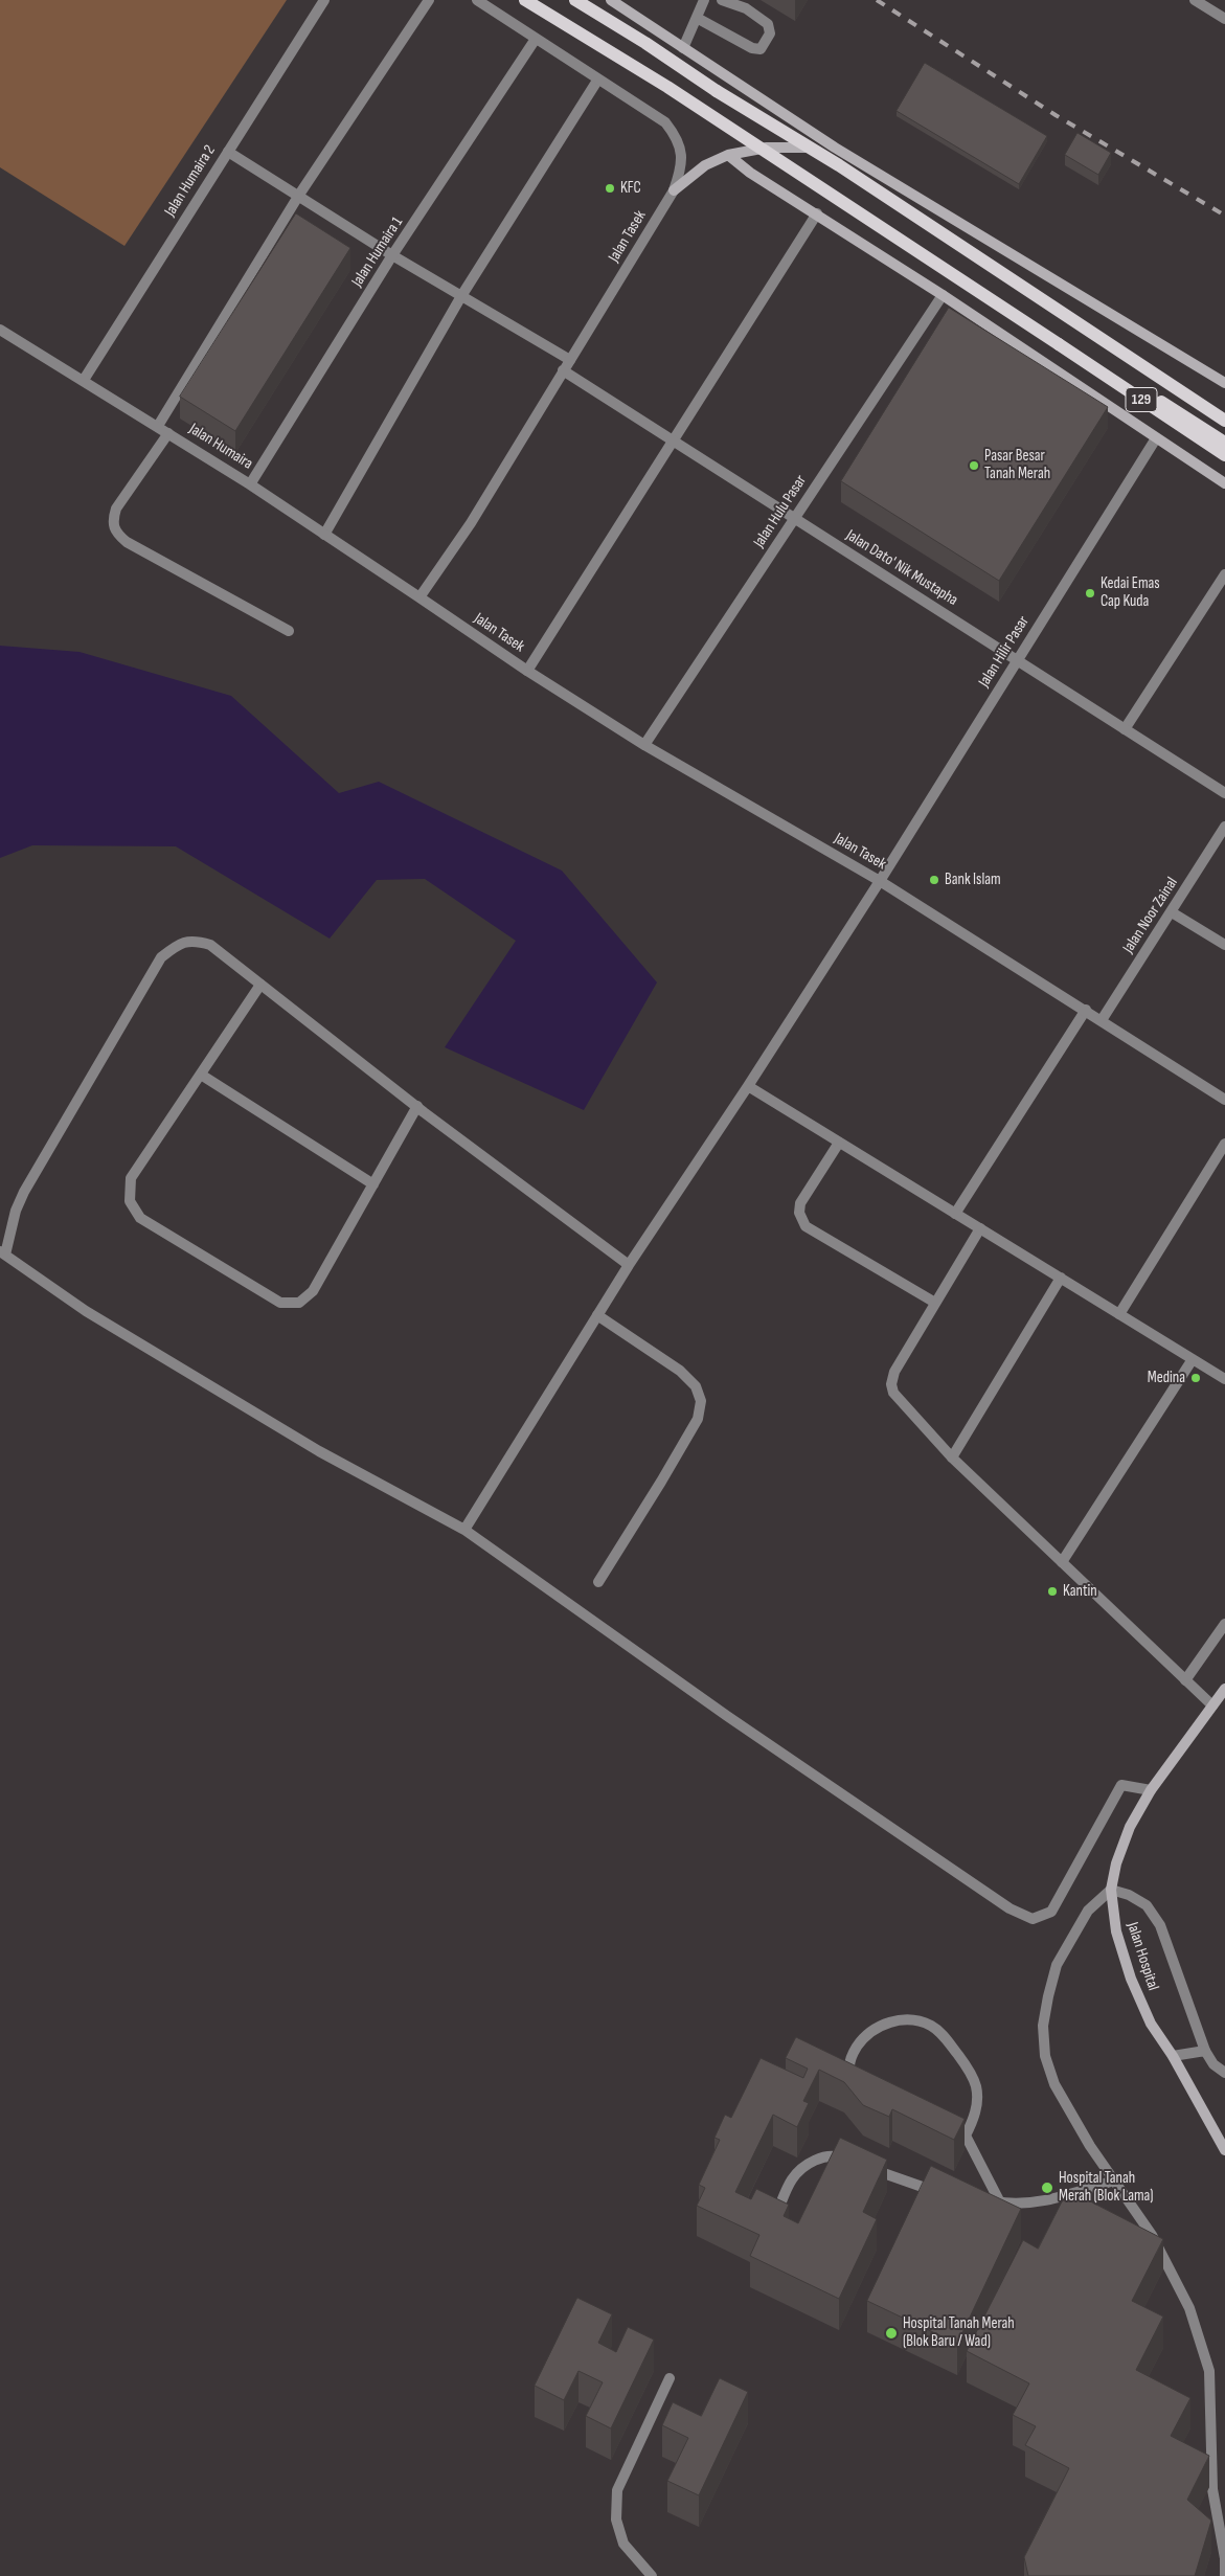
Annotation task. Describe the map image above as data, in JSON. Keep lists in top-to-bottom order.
{
  "streets": {
    "main road": ["129", "Jalan Hospital"],
    "street": [
      "Jalan Humaira 2",
      "Jalan Tasek",
      "Jalan Humaira 1",
      "Jalan Humaira",
      "Jalan Hulu Pasar",
      "Jalan Dato' Nik Mustapha",
      "Jalan Hilir Pasar",
      "Jalan Noor Zainal"
    ]
  },
  "crossings": [
    ["Jalan Humaira 2", "Jalan Humaira"],
    ["Jalan Tasek", "Jalan Humaira 1"],
    ["Jalan Tasek", "Jalan Humaira"],
    ["Jalan Tasek", "Jalan Hulu Pasar"],
    ["Jalan Tasek", "Jalan Dato' Nik Mustapha"],
    ["Jalan Tasek", "Jalan Hilir Pasar"],
    ["Jalan Tasek", "Jalan Noor Zainal"],
    ["Jalan Humaira 1", "Jalan Humaira"],
    ["Jalan Hulu Pasar", "Jalan Dato' Nik Mustapha"],
    ["Jalan Dato' Nik Mustapha", "Jalan Hilir Pasar"]
  ],
  "places": [
    "KFC",
    "Pasar Besar Tanah Merah",
    "Kedai Emas Cap Kuda",
    "Bank Islam",
    "Medina",
    "Kantin",
    "Hospital Tanah Merah (Blok Lama)",
    "Hospital Tanah Merah (Blok Baru / Wad)"
  ]
}
